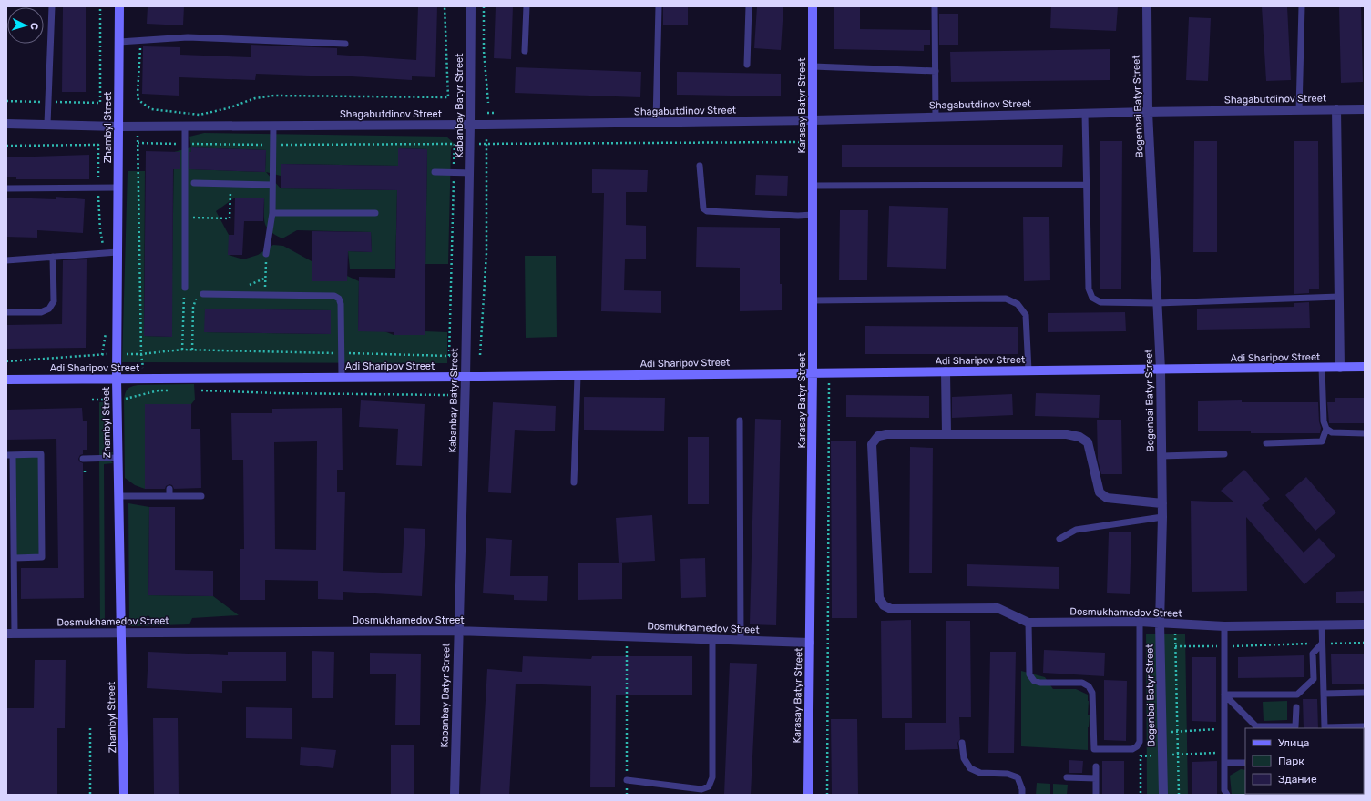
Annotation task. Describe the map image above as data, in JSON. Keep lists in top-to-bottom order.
{
  "streets": {
    "street": [
      "Shagabutdinov Street",
      "Kabanbay Batyr Street",
      "Karasay Batyr Street",
      "Bogenbai Batyr Street",
      "Zhambyl Street",
      "Adi Sharipov Street",
      "Dosmukhamedov Street"
    ]
  },
  "crossings": [
    ["Shagabutdinov Street", "Kabanbay Batyr Street"],
    ["Shagabutdinov Street", "Karasay Batyr Street"],
    ["Shagabutdinov Street", "Bogenbai Batyr Street"],
    ["Shagabutdinov Street", "Zhambyl Street"],
    ["Kabanbay Batyr Street", "Adi Sharipov Street"],
    ["Kabanbay Batyr Street", "Dosmukhamedov Street"],
    ["Karasay Batyr Street", "Adi Sharipov Street"],
    ["Karasay Batyr Street", "Dosmukhamedov Street"],
    ["Bogenbai Batyr Street", "Adi Sharipov Street"],
    ["Bogenbai Batyr Street", "Dosmukhamedov Street"],
    ["Zhambyl Street", "Adi Sharipov Street"],
    ["Zhambyl Street", "Dosmukhamedov Street"]
  ],
  "legend": ["Улица", "Парк", "Здание"],
  "north": "right"
}
